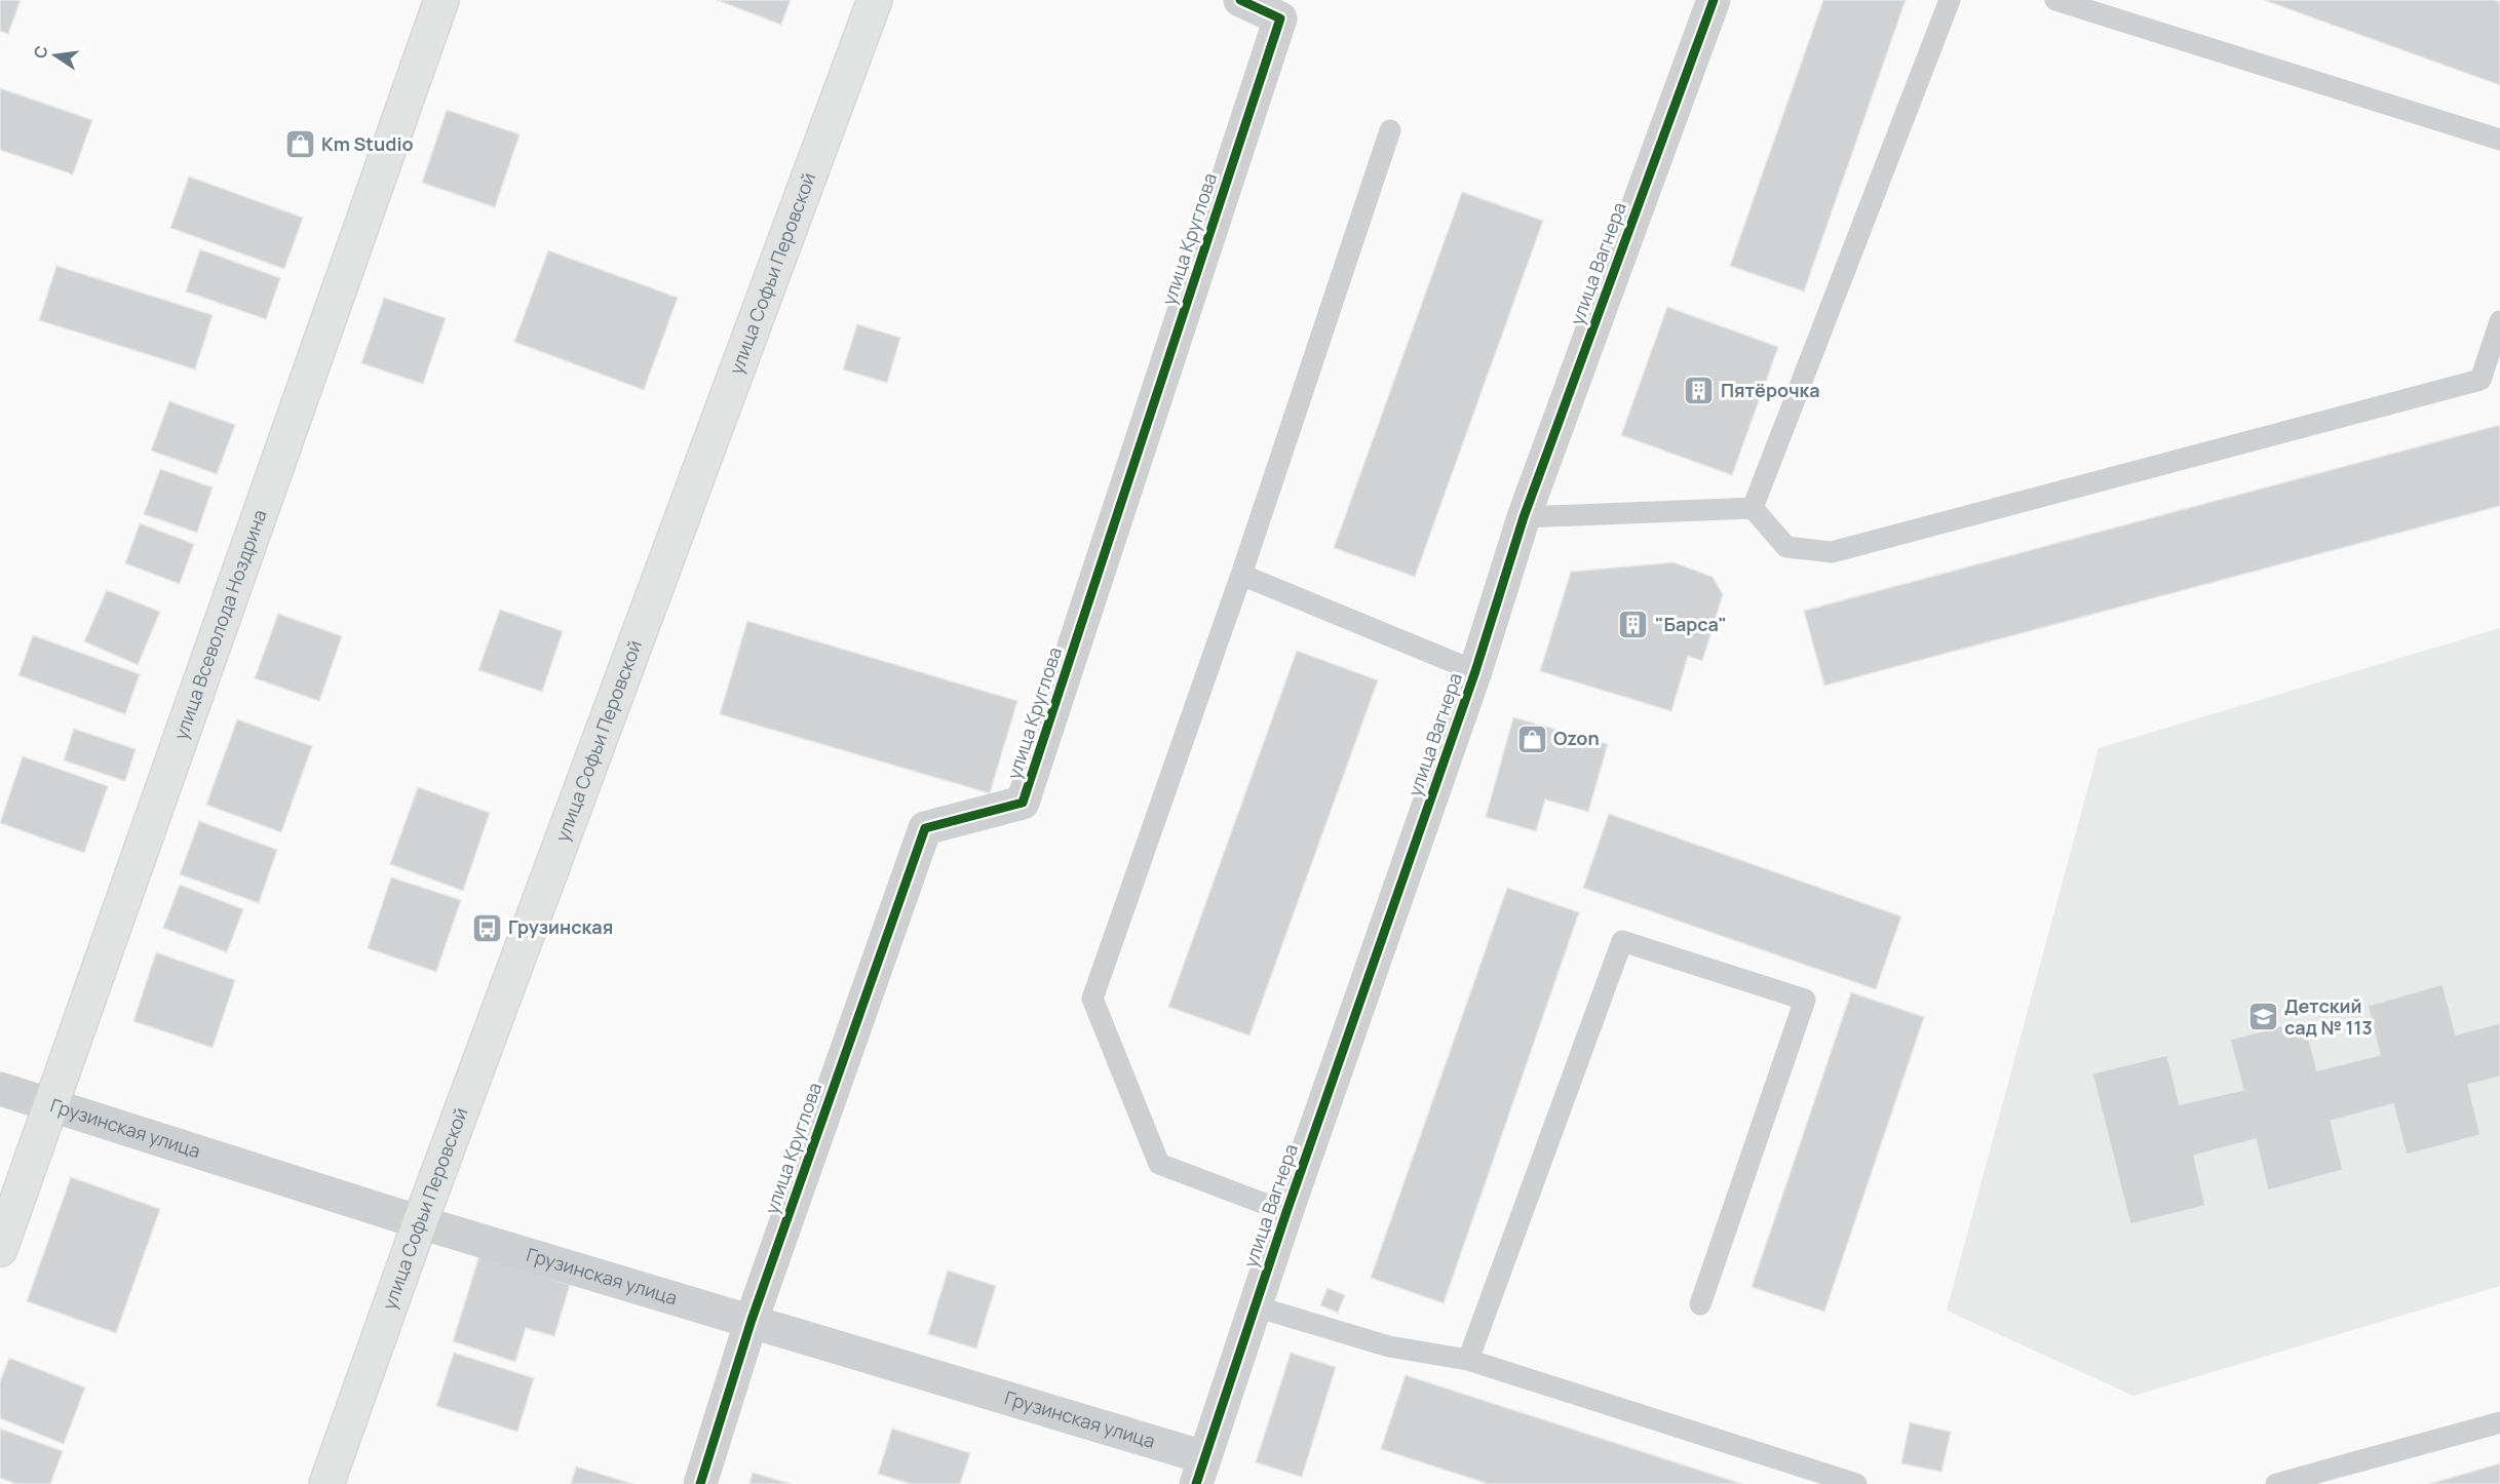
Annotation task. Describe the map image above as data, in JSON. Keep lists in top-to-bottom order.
{
  "streets": {
    "main road": ["улица Софьи Перовской", "улица Всеволода Ноздрина"],
    "street": ["улица Круглова", "улица Вагнера", "Грузинская улица"]
  },
  "crossings": [
    ["улица Круглова", "Грузинская улица"],
    ["улица Вагнера", "Грузинская улица"],
    ["улица Софьи Перовской", "Грузинская улица"],
    ["улица Всеволода Ноздрина", "Грузинская улица"]
  ],
  "places": {
    "shop": ["Кm Studio", "Ozon"],
    "building": ["Пятёрочка", "\"Барса\""],
    "bus stop": ["Грузинская"],
    "school or university": ["Детский сад № 113"]
  },
  "north": "left"
}
